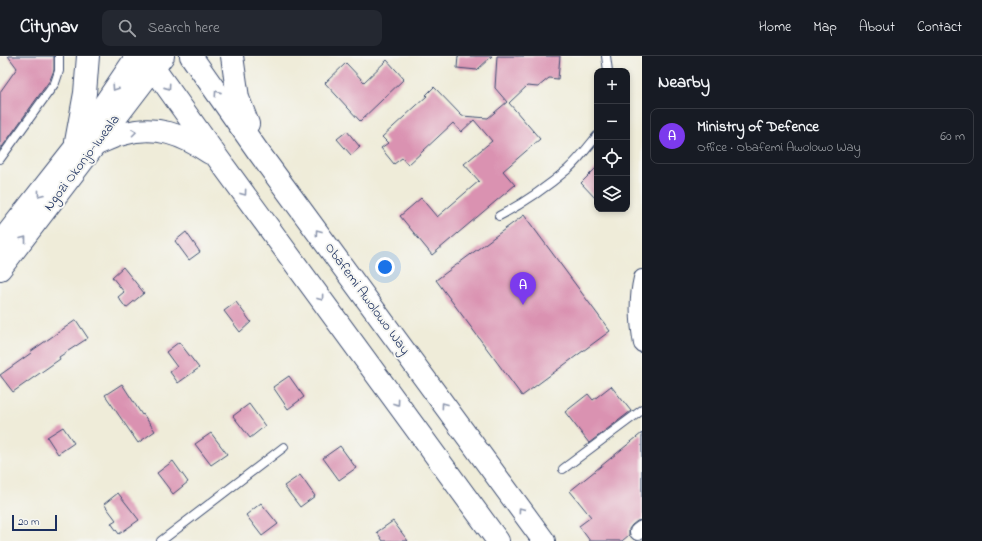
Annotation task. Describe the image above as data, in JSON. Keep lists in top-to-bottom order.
{
  "streets": {
    "main road": ["Ngozi Okonjo-Iweala", "Obafemi Awolowo Way"]
  },
  "scale_bar": "20 m",
  "page": {
    "header": "Citynav",
    "search": "Search here",
    "nav": [
      "Home",
      "Map",
      "About",
      "Contact"
    ],
    "heading": "Nearby",
    "map_buttons": ["+", "−"],
    "list": [
      {
        "mark": "A",
        "name": "Ministry of Defence",
        "note": "Office · Obafemi Awolowo Way",
        "value": "60 m"
      }
    ],
    "pins": "A",
    "scale": "20 m"
  }
}
